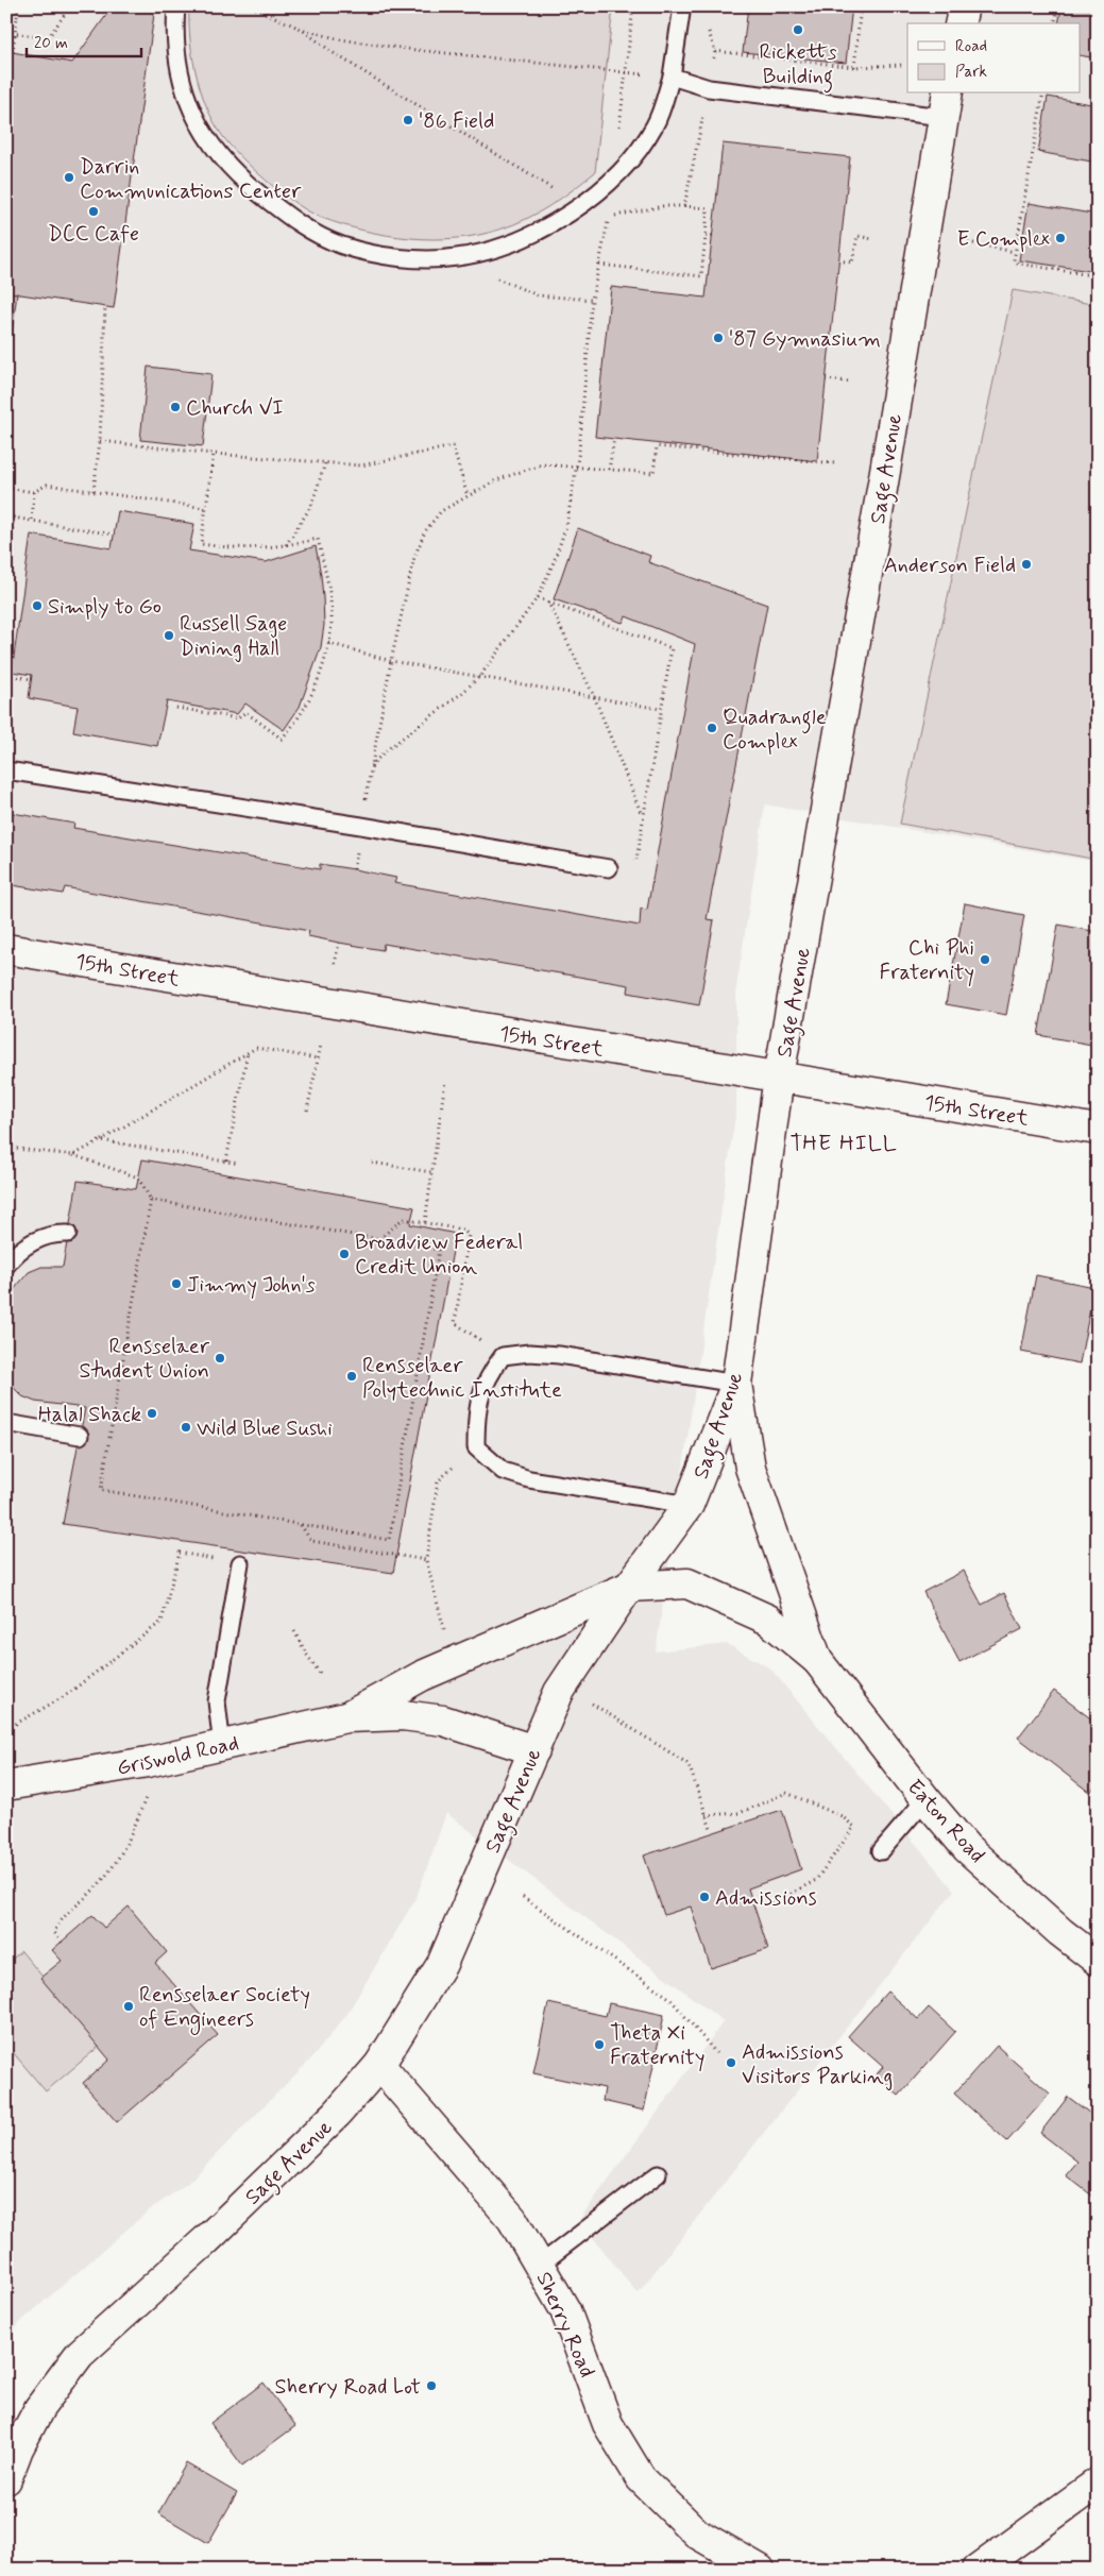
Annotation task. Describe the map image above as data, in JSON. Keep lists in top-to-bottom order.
{
  "streets": {
    "street": [
      "Sage Avenue",
      "15th Street",
      "Griswold Road",
      "Eaton Road",
      "Sherry Road"
    ]
  },
  "crossings": [
    ["Sage Avenue", "15th Street"],
    ["Sage Avenue", "Griswold Road"],
    ["Sage Avenue", "Eaton Road"],
    ["Sage Avenue", "Sherry Road"],
    ["Griswold Road", "Eaton Road"]
  ],
  "districts": ["THE HILL"],
  "places": [
    "Ricketts Building",
    "'86 Field",
    "Darrin Communications Center",
    "DCC Cafe",
    "E Complex",
    "'87 Gymnasium",
    "Church VI",
    "Anderson Field",
    "Simply to Go",
    "Russell Sage Dining Hall",
    "Quadrangle Complex",
    "Chi Phi Fraternity",
    "Broadview Federal Credit Union",
    "Jimmy John's",
    "Rensselaer Student Union",
    "Rensselaer Polytechnic Institute",
    "Halal Shack",
    "Wild Blue Sushi",
    "Admissions",
    "Rensselaer Society of Engineers",
    "Theta Xi Fraternity",
    "Admissions Visitors Parking",
    "Sherry Road Lot"
  ],
  "legend": ["Road", "Park"],
  "scale_bar": "20 m"
}
